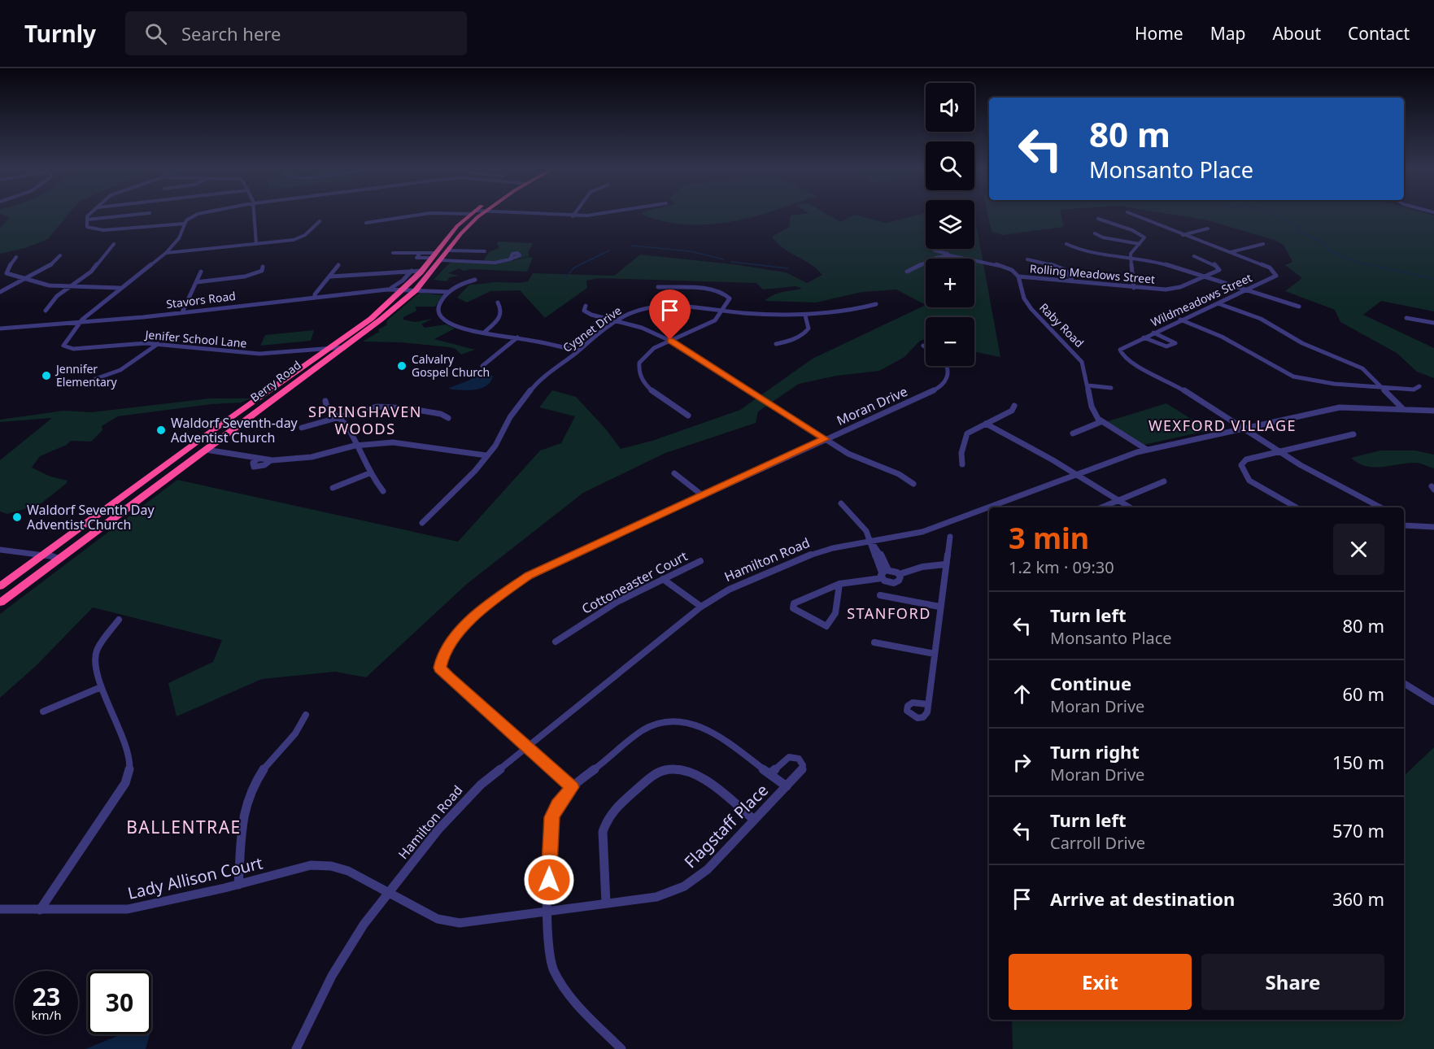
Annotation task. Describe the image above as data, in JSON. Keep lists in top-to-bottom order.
{
  "streets": {
    "highway": ["Berry Road"],
    "street": [
      "Rolling Meadows Street",
      "Stavors Road",
      "Wildmeadows Street",
      "Raby Road",
      "Cygnet Drive",
      "Jenifer School Lane",
      "Moran Drive",
      "Hamilton Road",
      "Cottoneaster Court",
      "Flagstaff Place",
      "Lady Allison Court"
    ]
  },
  "crossings": [
    ["Rolling Meadows Street", "Raby Road"],
    ["Stavors Road", "Jenifer School Lane"],
    ["Stavors Road", "Berry Road"],
    ["Wildmeadows Street", "Hamilton Road"],
    ["Jenifer School Lane", "Berry Road"],
    ["Moran Drive", "Hamilton Road"],
    ["Hamilton Road", "Flagstaff Place"],
    ["Hamilton Road", "Lady Allison Court"],
    ["Flagstaff Place", "Lady Allison Court"]
  ],
  "districts": [
    "SPRINGHAVEN WOODS",
    "WEXFORD VILLAGE",
    "STANFORD",
    "BALLENTRAE"
  ],
  "places": [
    "Calvalry Gospel Church",
    "Jennifer Elementary",
    "Waldorf Seventh-day Adventist Church",
    "Waldorf Seventh Day Adventist Church"
  ],
  "page": {
    "header": "Turnly",
    "search": "Search here",
    "nav": [
      "Home",
      "Map",
      "About",
      "Contact"
    ],
    "map_buttons": ["+", "−"],
    "turn": ["80 m", "Monsanto Place"],
    "heading": ["3 min", "1.2 km · 09:30"],
    "list": [
      {
        "name": "Turn left",
        "note": "Monsanto Place",
        "value": "80 m"
      },
      {
        "name": "Continue",
        "note": "Moran Drive",
        "value": "60 m"
      },
      {
        "name": "Turn right",
        "note": "Moran Drive",
        "value": "150 m"
      },
      {
        "name": "Turn left",
        "note": "Carroll Drive",
        "value": "570 m"
      },
      {
        "name": "Arrive at destination",
        "value": "360 m"
      }
    ],
    "buttons": ["Exit", "Share"],
    "speed": "23 km/h",
    "limit": "30"
  }
}
